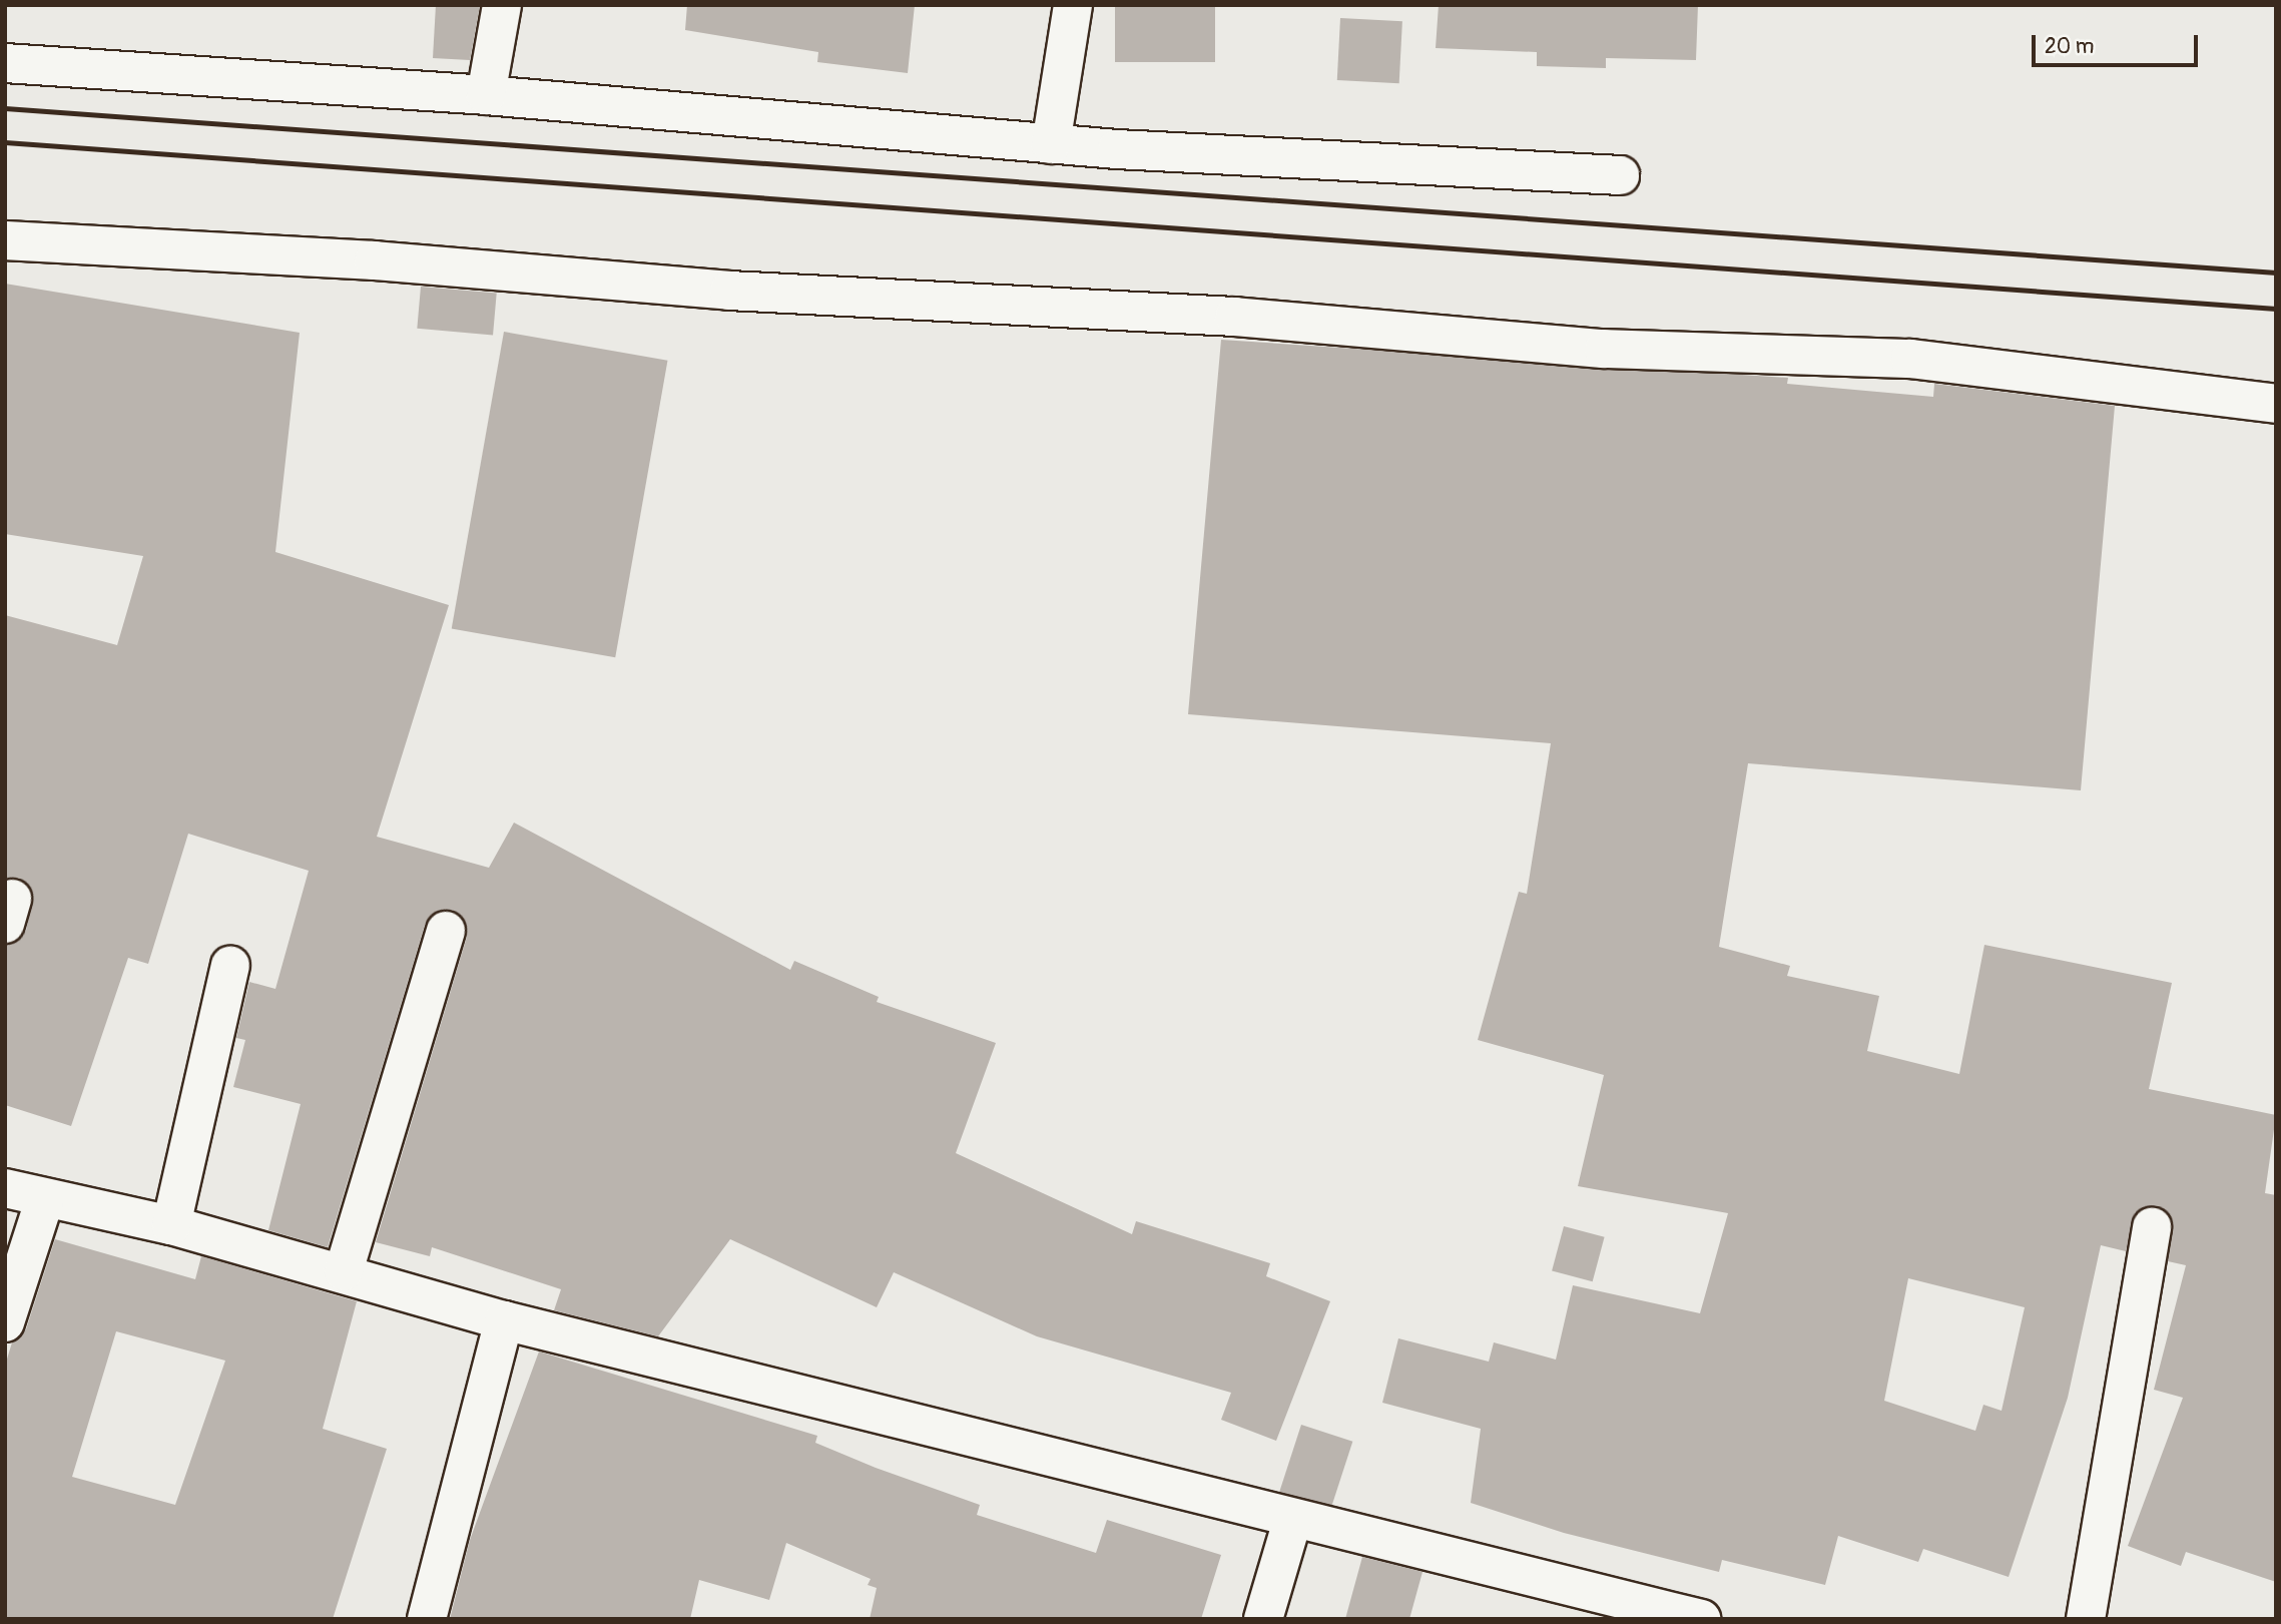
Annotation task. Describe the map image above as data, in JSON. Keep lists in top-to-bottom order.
{
  "scale_bar": "20 m"
}
